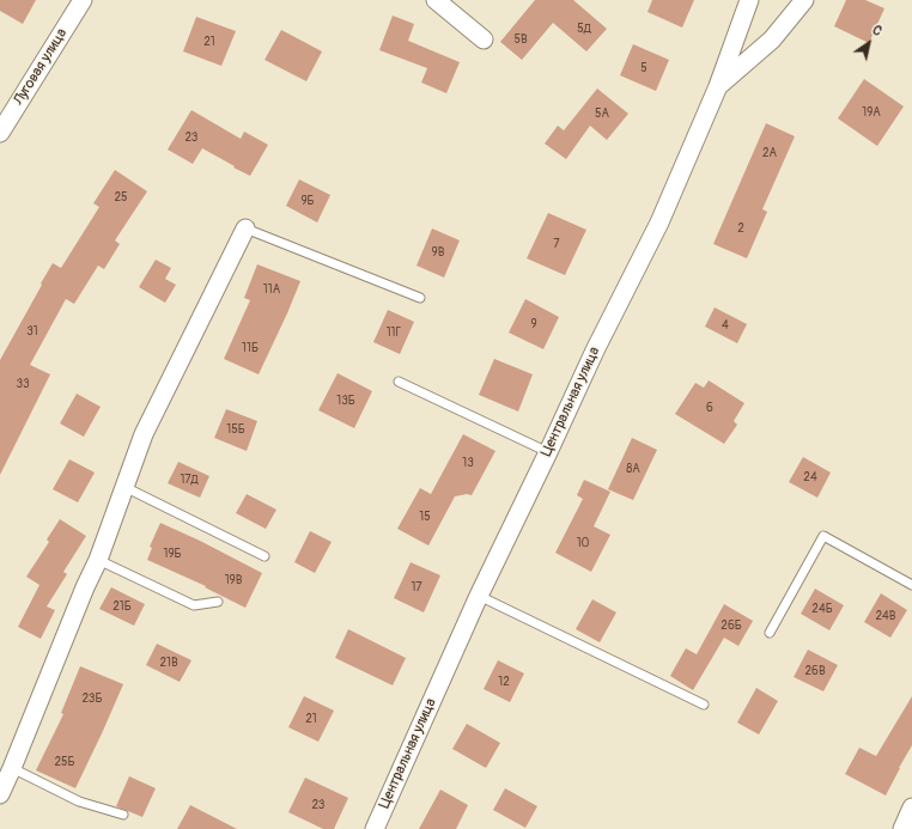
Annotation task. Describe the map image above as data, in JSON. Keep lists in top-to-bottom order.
{
  "streets": {
    "street": ["Луговая улица", "Центральная улица"]
  },
  "house_numbers": [
    "5Д",
    "5В",
    "21",
    "5",
    "19А",
    "5А",
    "23",
    "2А",
    "25",
    "9Б",
    "2",
    "7",
    "9В",
    "11А",
    "9",
    "4",
    "31",
    "11Г",
    "11Б",
    "33",
    "13Б",
    "6",
    "15Б",
    "13",
    "8А",
    "24",
    "17Д",
    "15",
    "10",
    "19Б",
    "19В",
    "17",
    "21Б",
    "24Б",
    "24В",
    "26Б",
    "21В",
    "26В",
    "12",
    "23Б",
    "21",
    "25Б",
    "23"
  ],
  "north": "top right"
}
